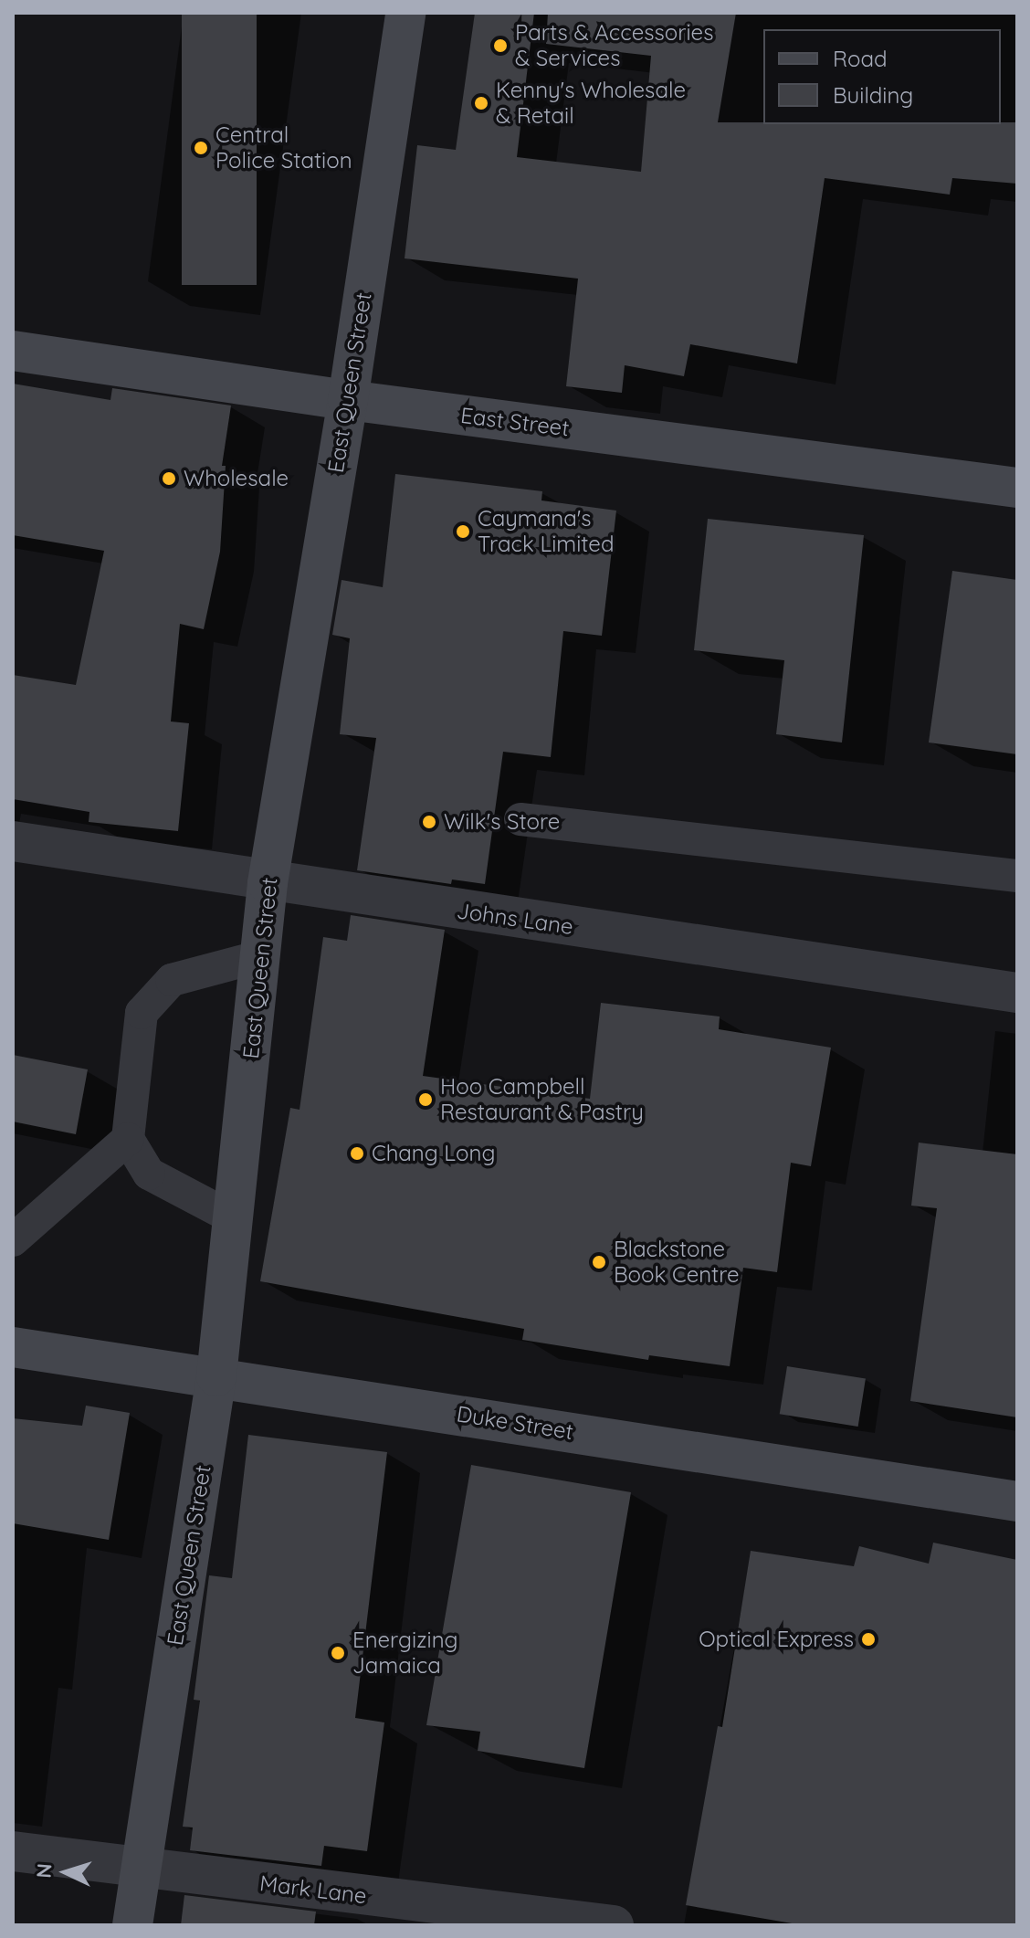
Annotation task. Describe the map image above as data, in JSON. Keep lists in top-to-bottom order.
{
  "streets": {
    "main road": ["East Queen Street", "East Street", "Duke Street"],
    "street": ["Johns Lane", "Mark Lane"]
  },
  "crossings": [
    ["East Queen Street", "East Street"],
    ["East Queen Street", "Johns Lane"],
    ["East Queen Street", "Duke Street"],
    ["East Queen Street", "Mark Lane"]
  ],
  "places": [
    "Parts & Accessories & Services",
    "Kenny's Wholesale & Retail",
    "Central Police Station",
    "Wholesale",
    "Caymana's Track Limited",
    "Wilk's Store",
    "Hoo Campbell Restaurant & Pastry",
    "Chang Long",
    "Blackstone Book Centre",
    "Optical Express",
    "Energizing Jamaica"
  ],
  "legend": ["Road", "Building"],
  "north": "left"
}
